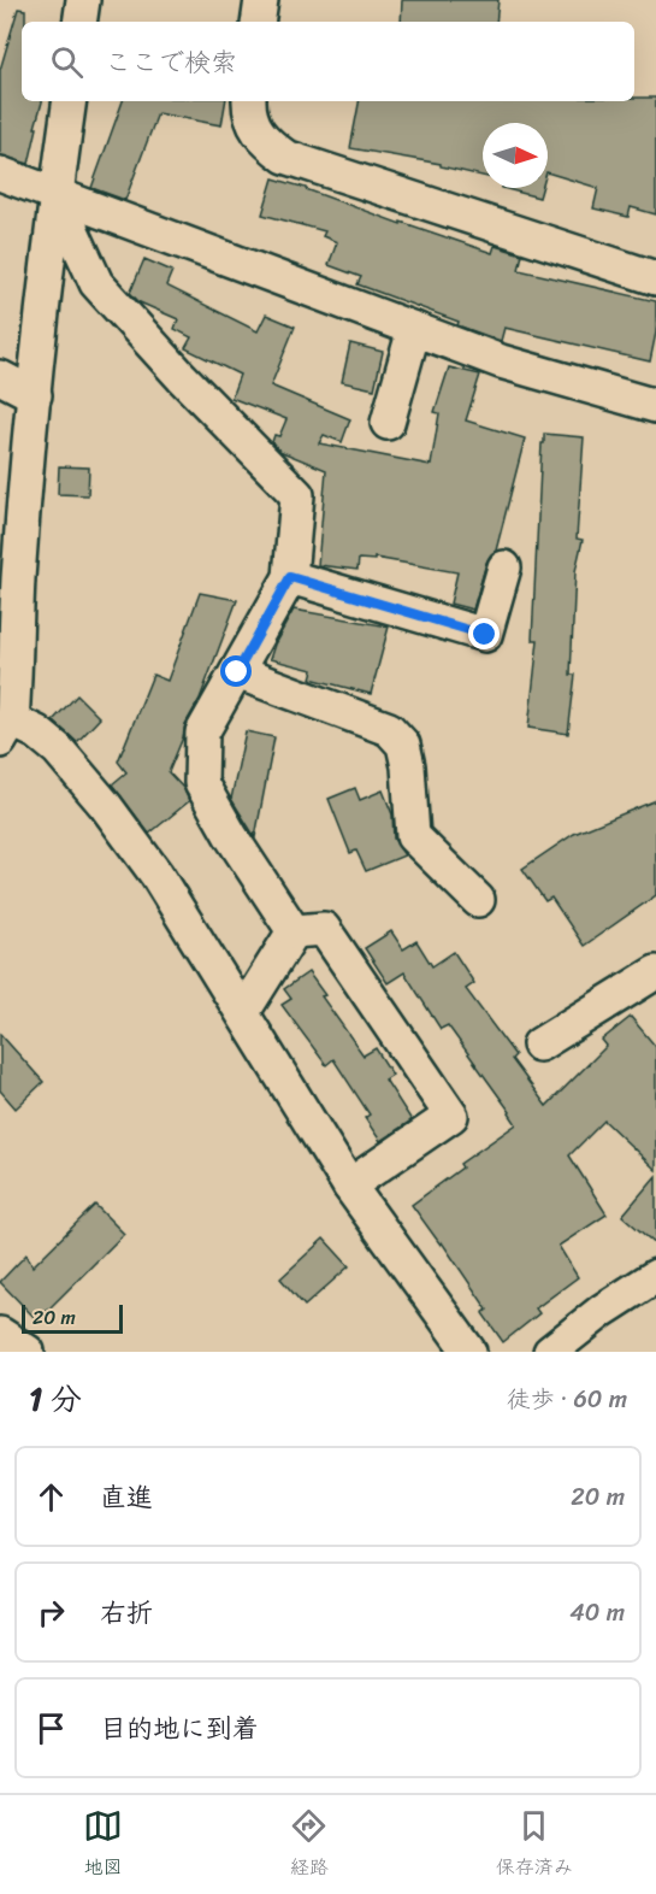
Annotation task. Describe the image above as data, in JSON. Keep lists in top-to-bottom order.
{
  "scale_bar": "20 m",
  "north": "right",
  "page": {
    "search": "ここで検索",
    "scale": "20 m",
    "heading": ["1 分", "徒歩 · 60 m"],
    "list": [
      ["直進", "20 m"],
      ["右折", "40 m"],
      "目的地に到着"
    ],
    "nav": ["地図", "経路", "保存済み"]
  }
}
